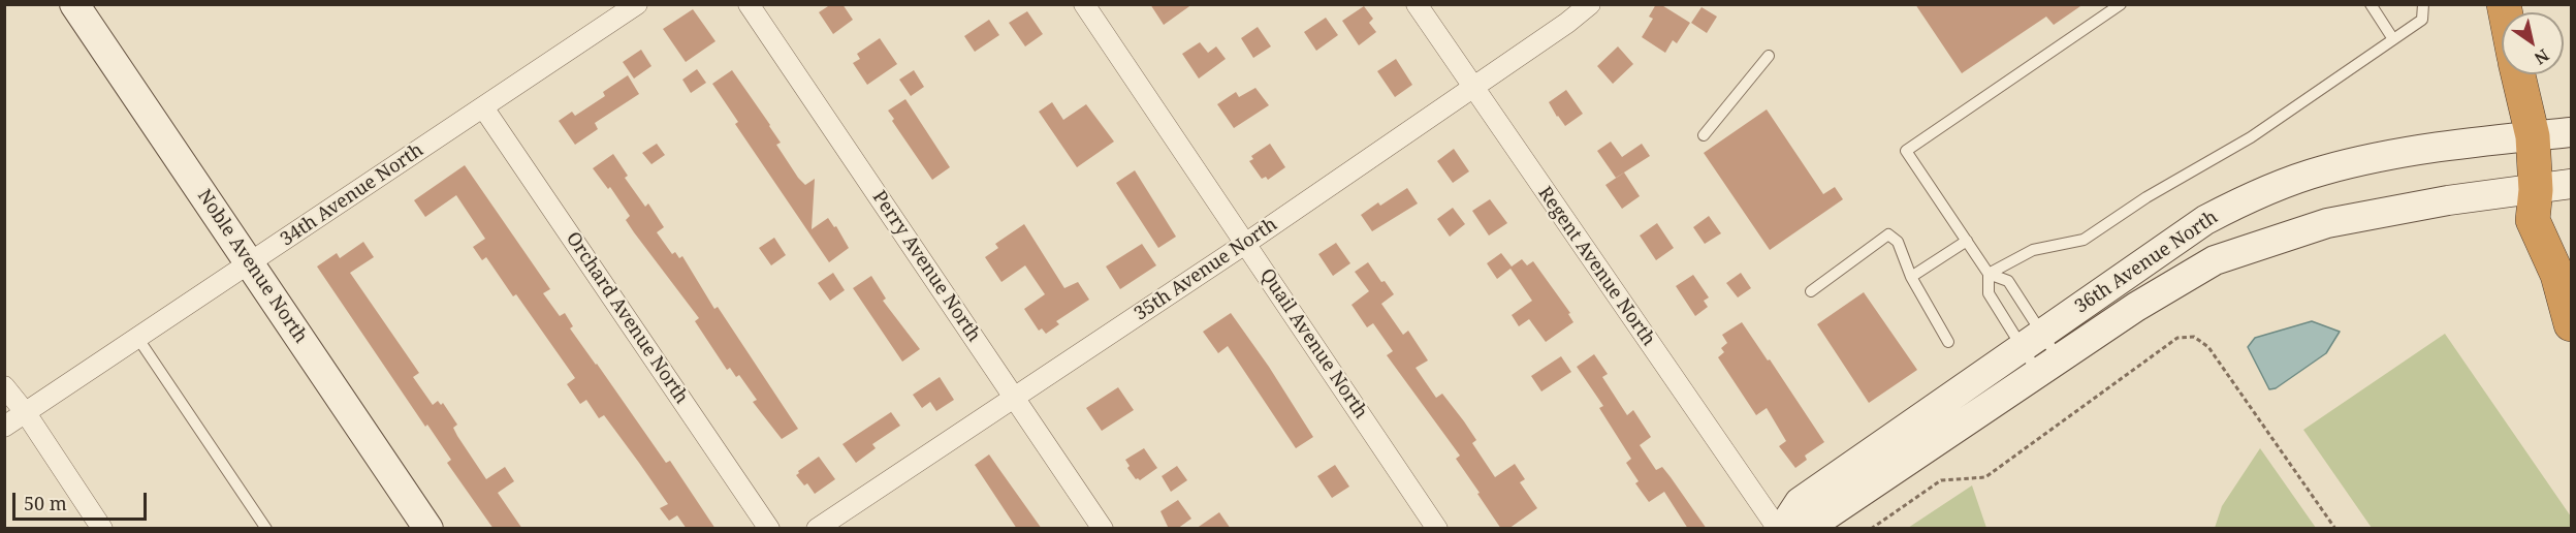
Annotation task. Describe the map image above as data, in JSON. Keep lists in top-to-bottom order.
{
  "streets": {
    "street": [
      "34th Avenue North",
      "36th Avenue North",
      "Noble Avenue North",
      "Perry Avenue North",
      "Regent Avenue North",
      "35th Avenue North",
      "Orchard Avenue North",
      "Quail Avenue North"
    ]
  },
  "crossings": [
    ["34th Avenue North", "Noble Avenue North"],
    ["34th Avenue North", "Orchard Avenue North"],
    ["Perry Avenue North", "35th Avenue North"],
    ["Regent Avenue North", "35th Avenue North"],
    ["35th Avenue North", "Quail Avenue North"]
  ],
  "scale_bar": "50 m",
  "north": "bottom right"
}
